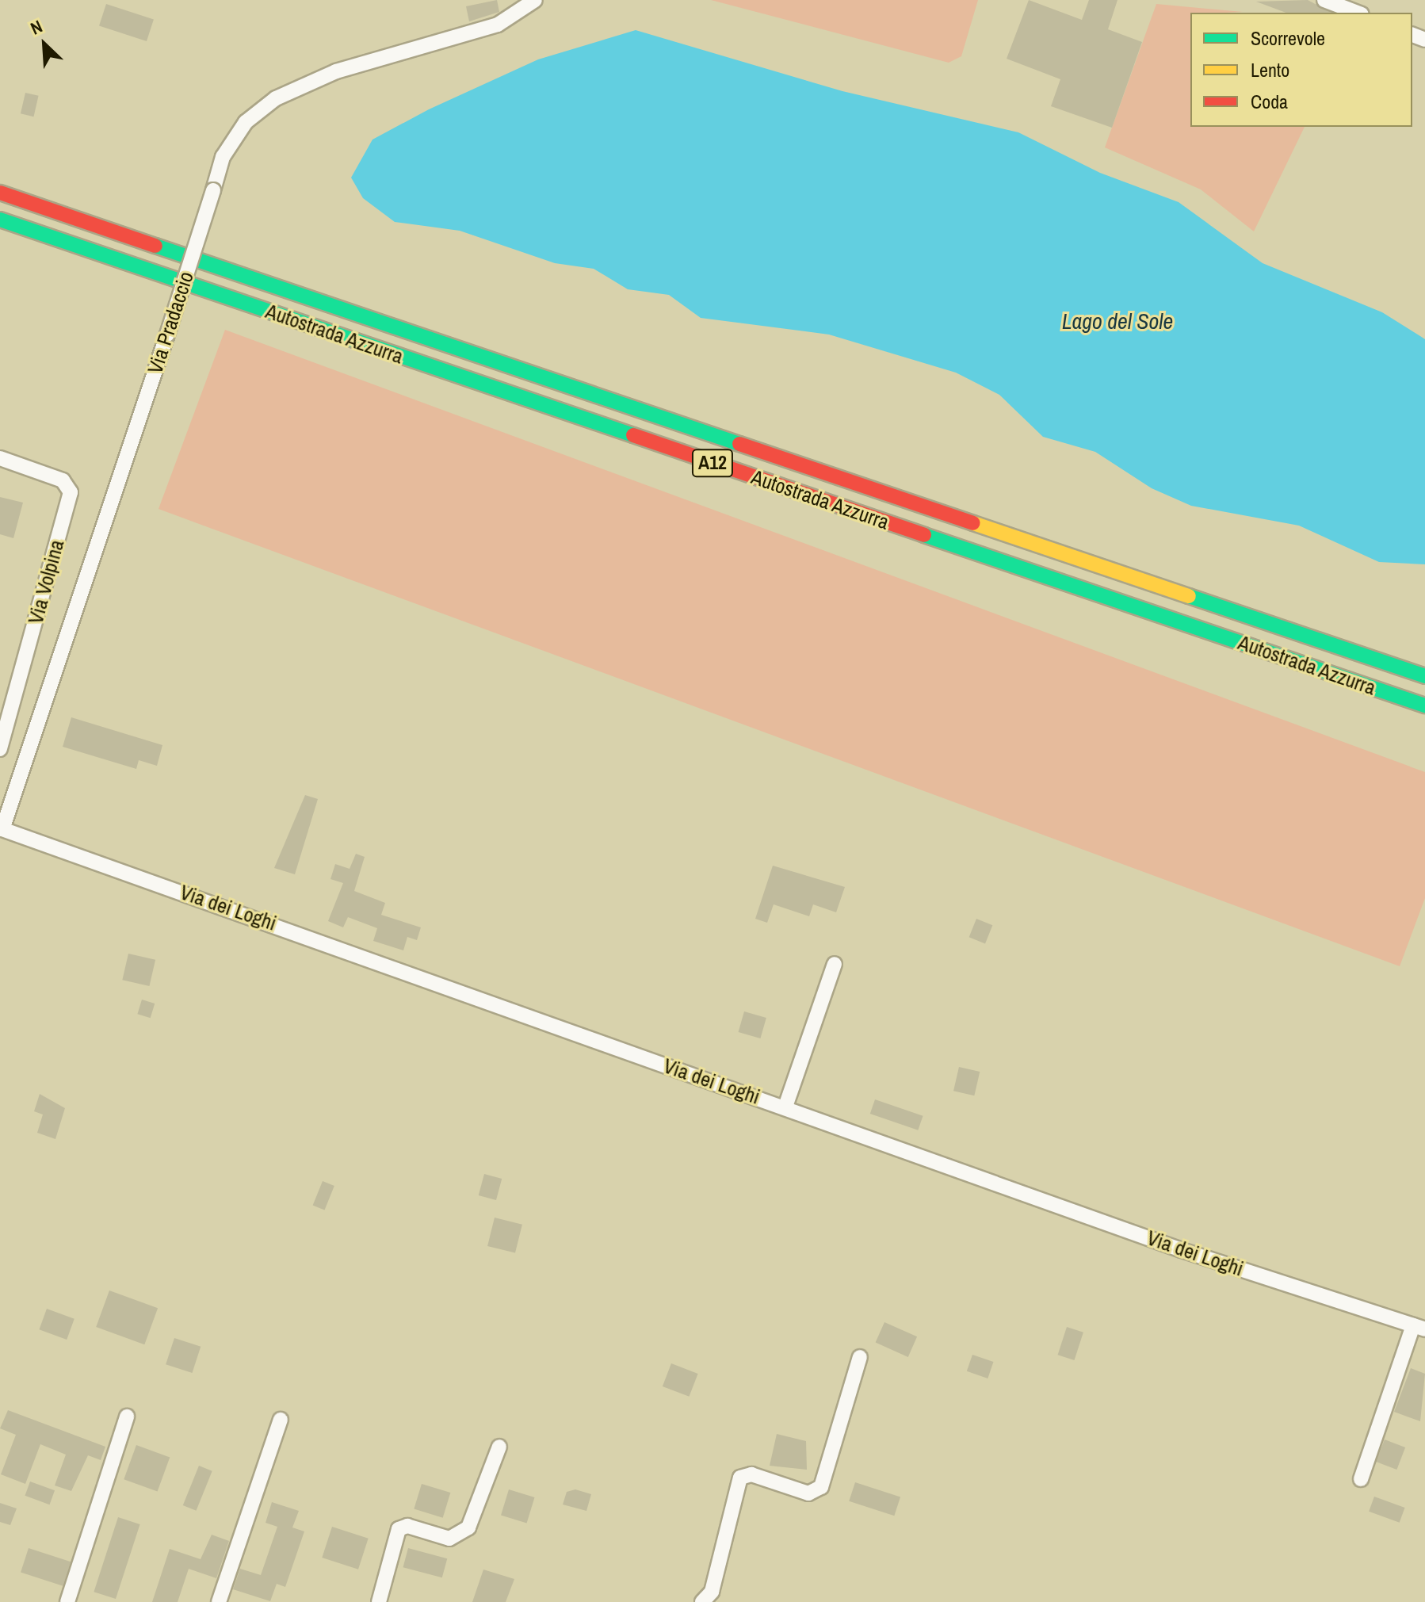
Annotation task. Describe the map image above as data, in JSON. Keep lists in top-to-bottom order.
{
  "streets": {
    "highway": ["Autostrada Azzurra", "A12"],
    "street": ["Via Pradaccio", "Via Volpina", "Via dei Loghi"]
  },
  "crossings": [
    ["Via Pradaccio", "Via dei Loghi"]
  ],
  "water": ["Lago del Sole"],
  "legend": ["Scorrevole", "Lento", "Coda"],
  "north": "top left"
}
